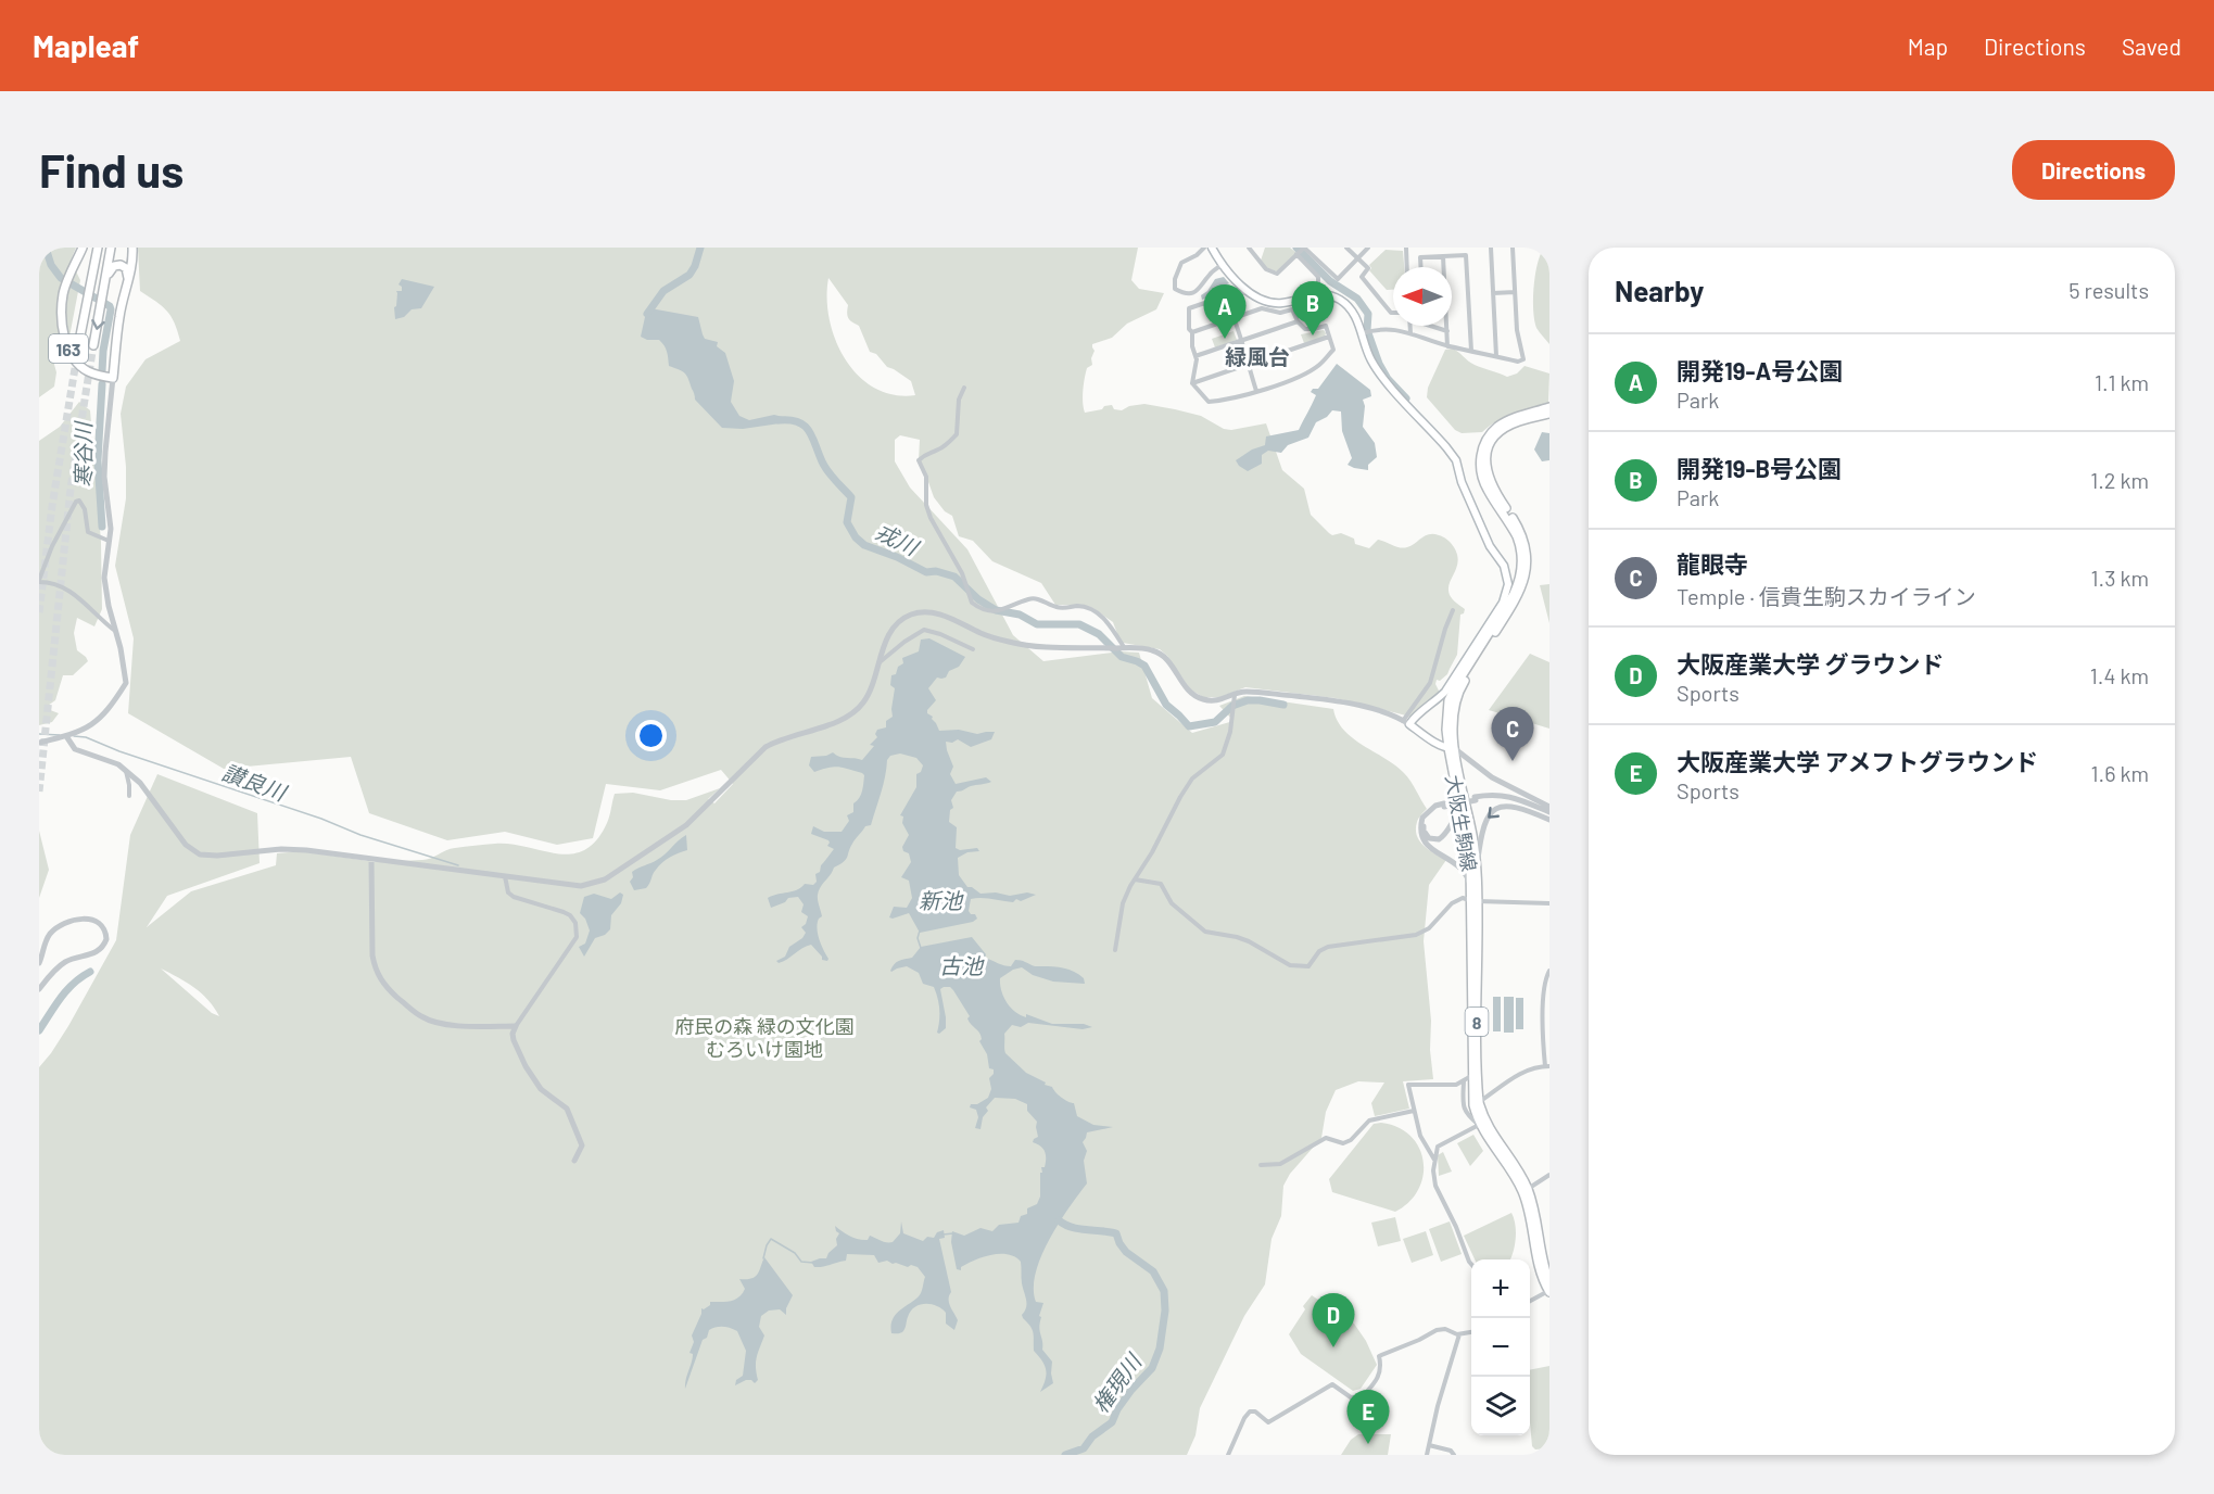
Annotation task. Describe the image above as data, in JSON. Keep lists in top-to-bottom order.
{
  "streets": {
    "main road": ["163", "大阪生駒線", "8"]
  },
  "districts": ["緑風台"],
  "water": [
    "寒谷川",
    "戎川",
    "讃良川",
    "新池",
    "古池",
    "権現川"
  ],
  "parks": ["府民の森 緑の文化園 むろいけ園地"],
  "north": "left",
  "page": {
    "header": "Mapleaf",
    "nav": ["Map", "Directions", "Saved"],
    "buttons": "Directions",
    "title": "Find us",
    "heading": ["Nearby", "5 results"],
    "pins": [
      "B",
      "A",
      "C",
      "D",
      "E"
    ],
    "list": [
      {
        "mark": "A",
        "name": "開発19-A号公園",
        "note": "Park",
        "value": "1.1 km"
      },
      {
        "mark": "B",
        "name": "開発19-B号公園",
        "note": "Park",
        "value": "1.2 km"
      },
      {
        "mark": "C",
        "name": "龍眼寺",
        "note": "Temple · 信貴生駒スカイライン",
        "value": "1.3 km"
      },
      {
        "mark": "D",
        "name": "大阪産業大学 グラウンド",
        "note": "Sports",
        "value": "1.4 km"
      },
      {
        "mark": "E",
        "name": "大阪産業大学 アメフトグラウンド",
        "note": "Sports",
        "value": "1.6 km"
      }
    ],
    "map_buttons": ["+", "−"]
  }
}
